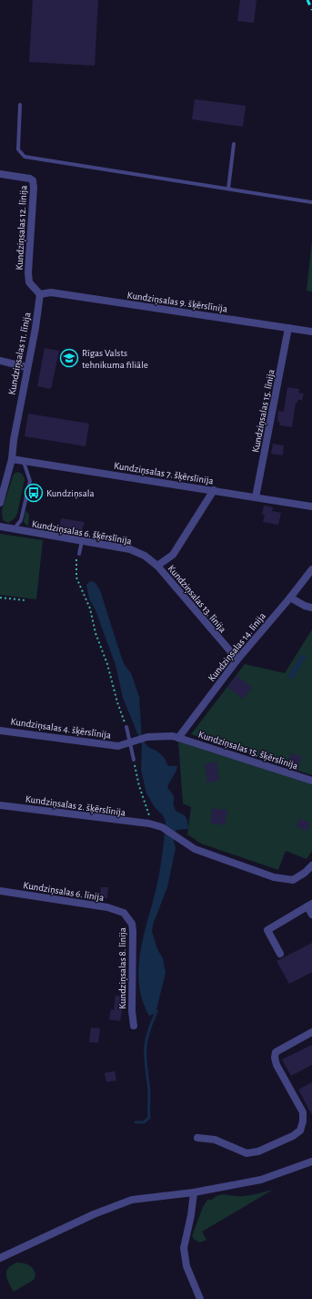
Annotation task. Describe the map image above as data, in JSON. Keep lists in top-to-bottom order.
{
  "streets": {
    "street": [
      "Kundziņsalas 12. līnija",
      "Kundziņsalas 9. šķērslīnija",
      "Kundziņsalas 11. līnija",
      "Kundziņsalas 15. līnija",
      "Kundziņsalas 7. šķērslīnija",
      "Kundziņsalas 6. šķērslīnija",
      "Kundziņsalas 13. līnija",
      "Kundziņsalas 14. līnija",
      "Kundziņsalas 4. šķērslīnija",
      "Kundziņsalas 15. šķērslīnija",
      "Kundziņsalas 2. šķērslīnija",
      "Kundziņsalas 6. līnija",
      "Kundziņsalas 8. līnija"
    ]
  },
  "crossings": [
    ["Kundziņsalas 12. līnija", "Kundziņsalas 9. šķērslīnija"],
    ["Kundziņsalas 12. līnija", "Kundziņsalas 11. līnija"],
    ["Kundziņsalas 9. šķērslīnija", "Kundziņsalas 11. līnija"],
    ["Kundziņsalas 9. šķērslīnija", "Kundziņsalas 15. līnija"],
    ["Kundziņsalas 11. līnija", "Kundziņsalas 7. šķērslīnija"],
    ["Kundziņsalas 15. līnija", "Kundziņsalas 7. šķērslīnija"],
    ["Kundziņsalas 6. šķērslīnija", "Kundziņsalas 13. līnija"],
    ["Kundziņsalas 13. līnija", "Kundziņsalas 14. līnija"],
    ["Kundziņsalas 14. līnija", "Kundziņsalas 15. šķērslīnija"],
    ["Kundziņsalas 4. šķērslīnija", "Kundziņsalas 15. šķērslīnija"],
    ["Kundziņsalas 6. līnija", "Kundziņsalas 8. līnija"]
  ],
  "places": {
    "school or university": ["Rīgas Valsts tehnikuma filiāle"],
    "bus stop": ["Kundziņsala"]
  }
}
